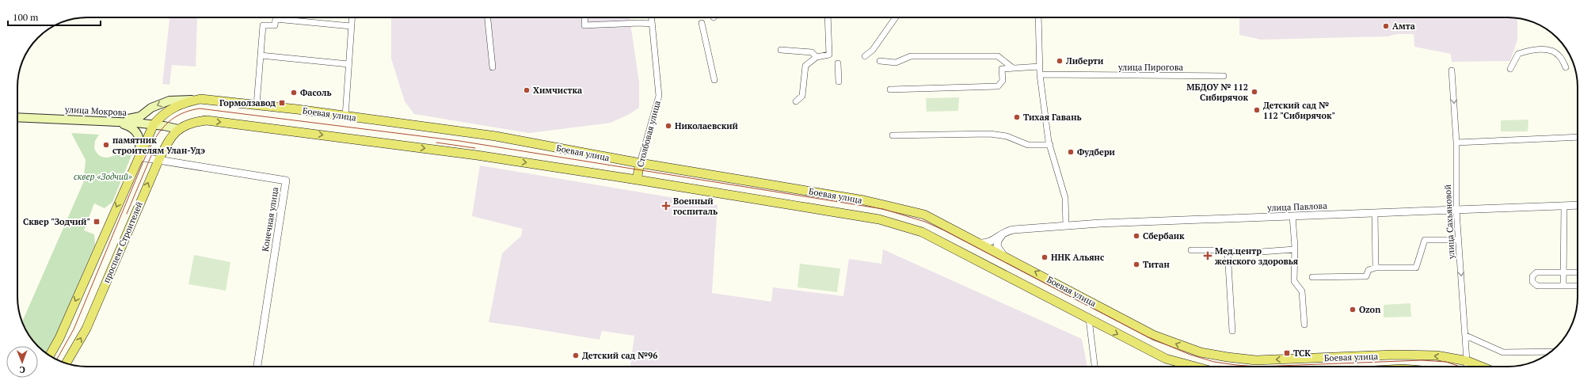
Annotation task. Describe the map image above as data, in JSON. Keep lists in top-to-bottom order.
{
  "streets": {
    "main road": [
      "улица Мокрова",
      "Боевая улица",
      "Столбовая улица",
      "проспект Строителей"
    ],
    "street": [
      "улица Пирогова",
      "улица Павлова",
      "Конечная улица",
      "улица Сахьяновой"
    ]
  },
  "crossings": [
    ["улица Мокрова", "Боевая улица"],
    ["улица Мокрова", "проспект Строителей"],
    ["Боевая улица", "Столбовая улица"],
    ["Боевая улица", "улица Павлова"],
    ["Боевая улица", "улица Сахьяновой"],
    ["Боевая улица", "проспект Строителей"],
    ["улица Павлова", "улица Сахьяновой"],
    ["Конечная улица", "проспект Строителей"]
  ],
  "one_way": ["улица Сахьяновой"],
  "parks": ["сквер «Зодчий»"],
  "places": {
    "other": [
      "Амта",
      "Либерти",
      "Химчистка",
      "МБДОУ № 112 Сибирячок",
      "Фасоль",
      "Детский сад № 112 \"Сибирячок\"",
      "Тихая Гавань",
      "Николаевский",
      "памятник строителям Улан-Удэ",
      "Фудбери",
      "Сбербанк",
      "ННК Альянс",
      "Титан",
      "Ozon",
      "Детский сад №96"
    ],
    "transit": ["Гормолзавод", "Сквер \"Зодчий\"", "ТСК"],
    "health": ["Военный госпиталь", "Мед.центр женского здоровья"]
  },
  "scale_bar": "100 m",
  "north": "bottom"
}
